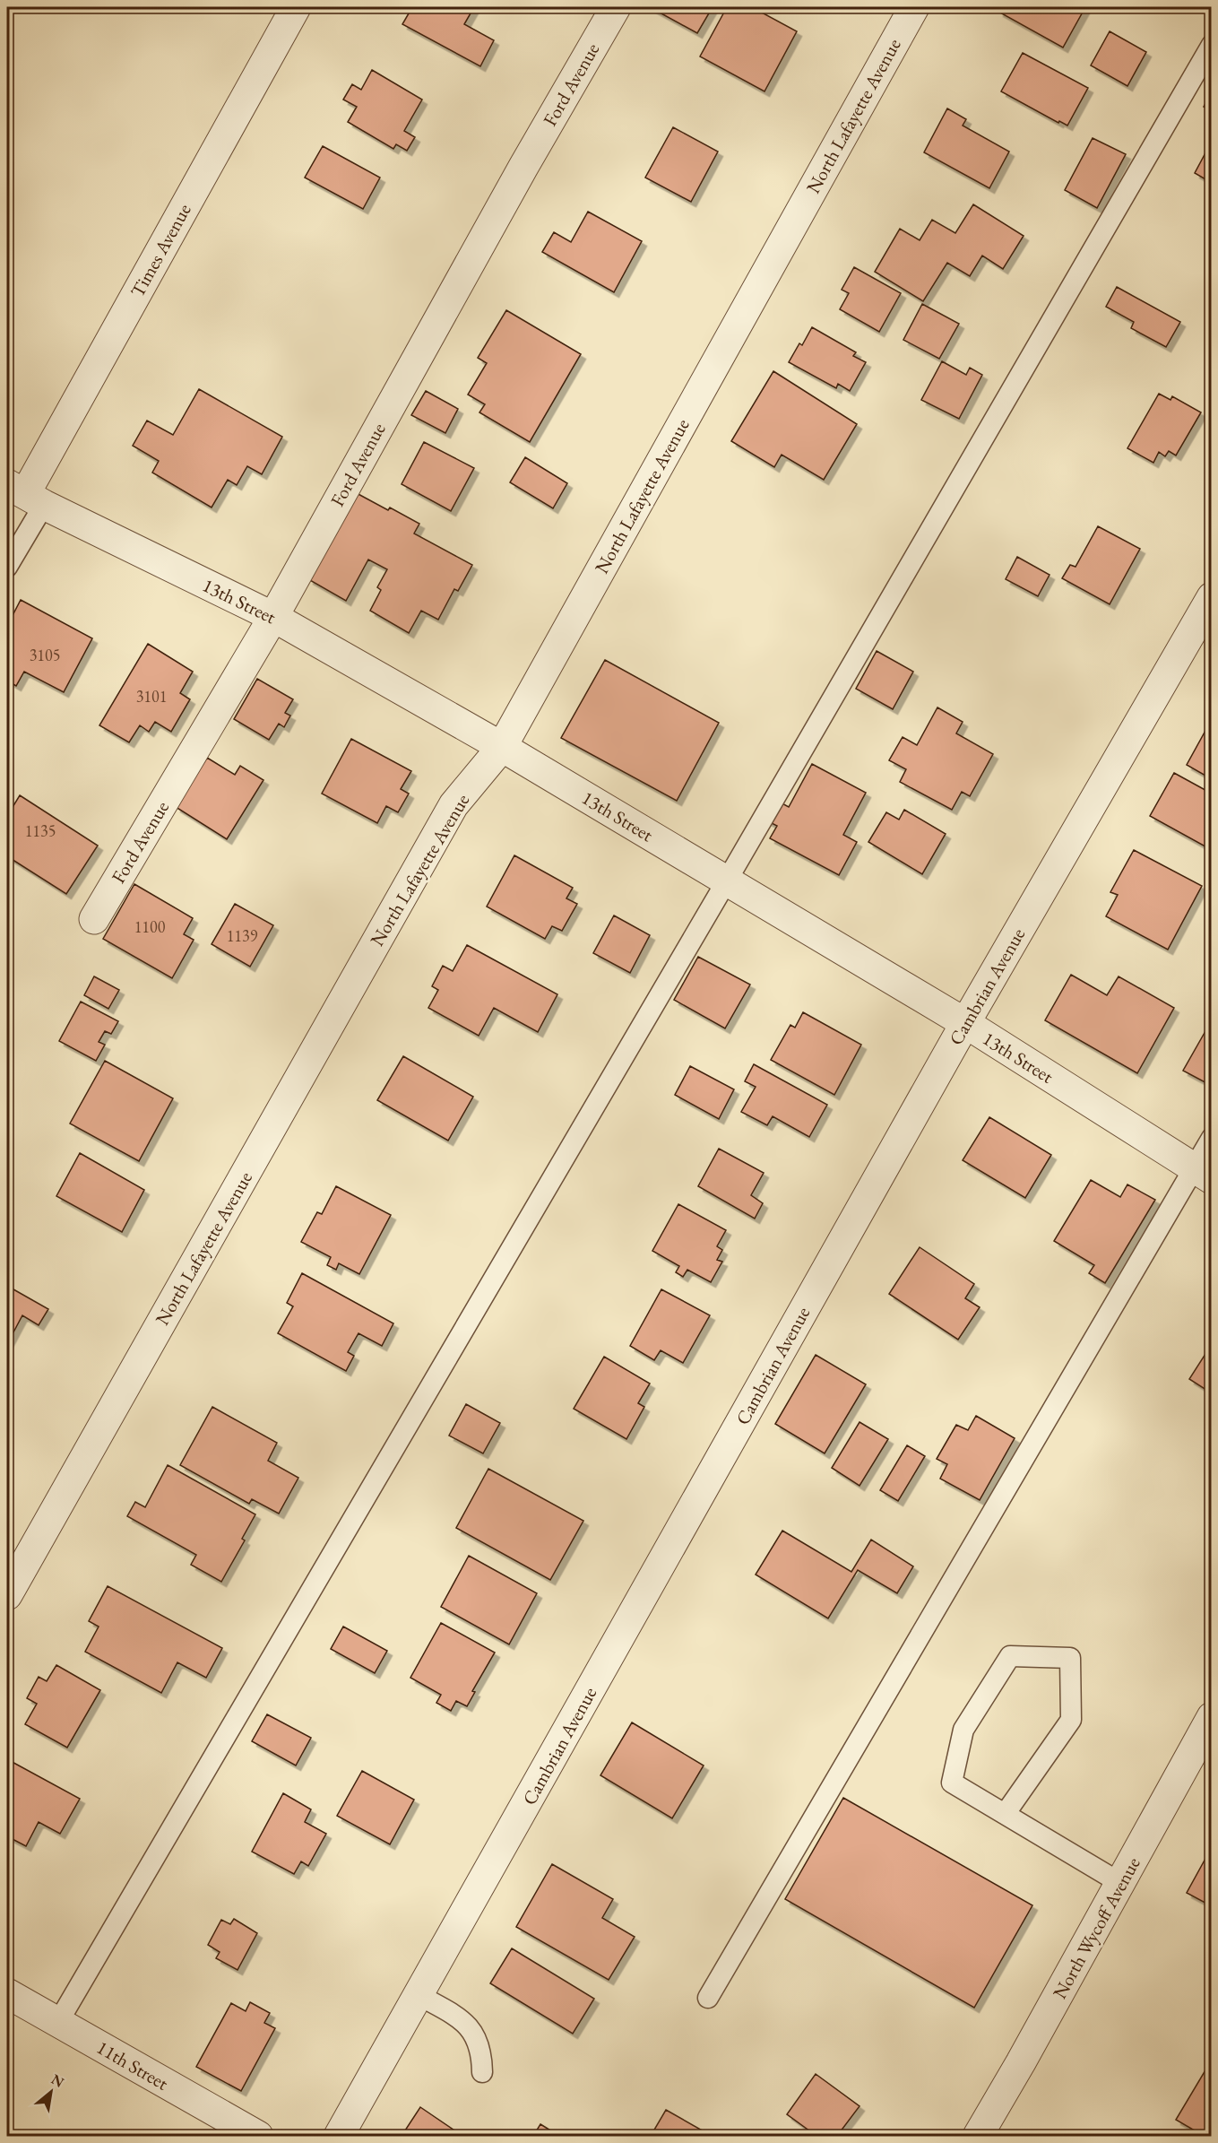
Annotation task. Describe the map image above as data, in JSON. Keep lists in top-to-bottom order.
{
  "streets": {
    "street": [
      "Ford Avenue",
      "North Lafayette Avenue",
      "Times Avenue",
      "13th Street",
      "Cambrian Avenue",
      "North Wycoff Avenue",
      "11th Street"
    ]
  },
  "crossings": [
    ["Ford Avenue", "13th Street"],
    ["North Lafayette Avenue", "13th Street"],
    ["Times Avenue", "13th Street"],
    ["13th Street", "Cambrian Avenue"]
  ],
  "house_numbers": [
    "3105",
    "3101",
    "1135",
    "1100",
    "1139"
  ],
  "north": "top right"
}
